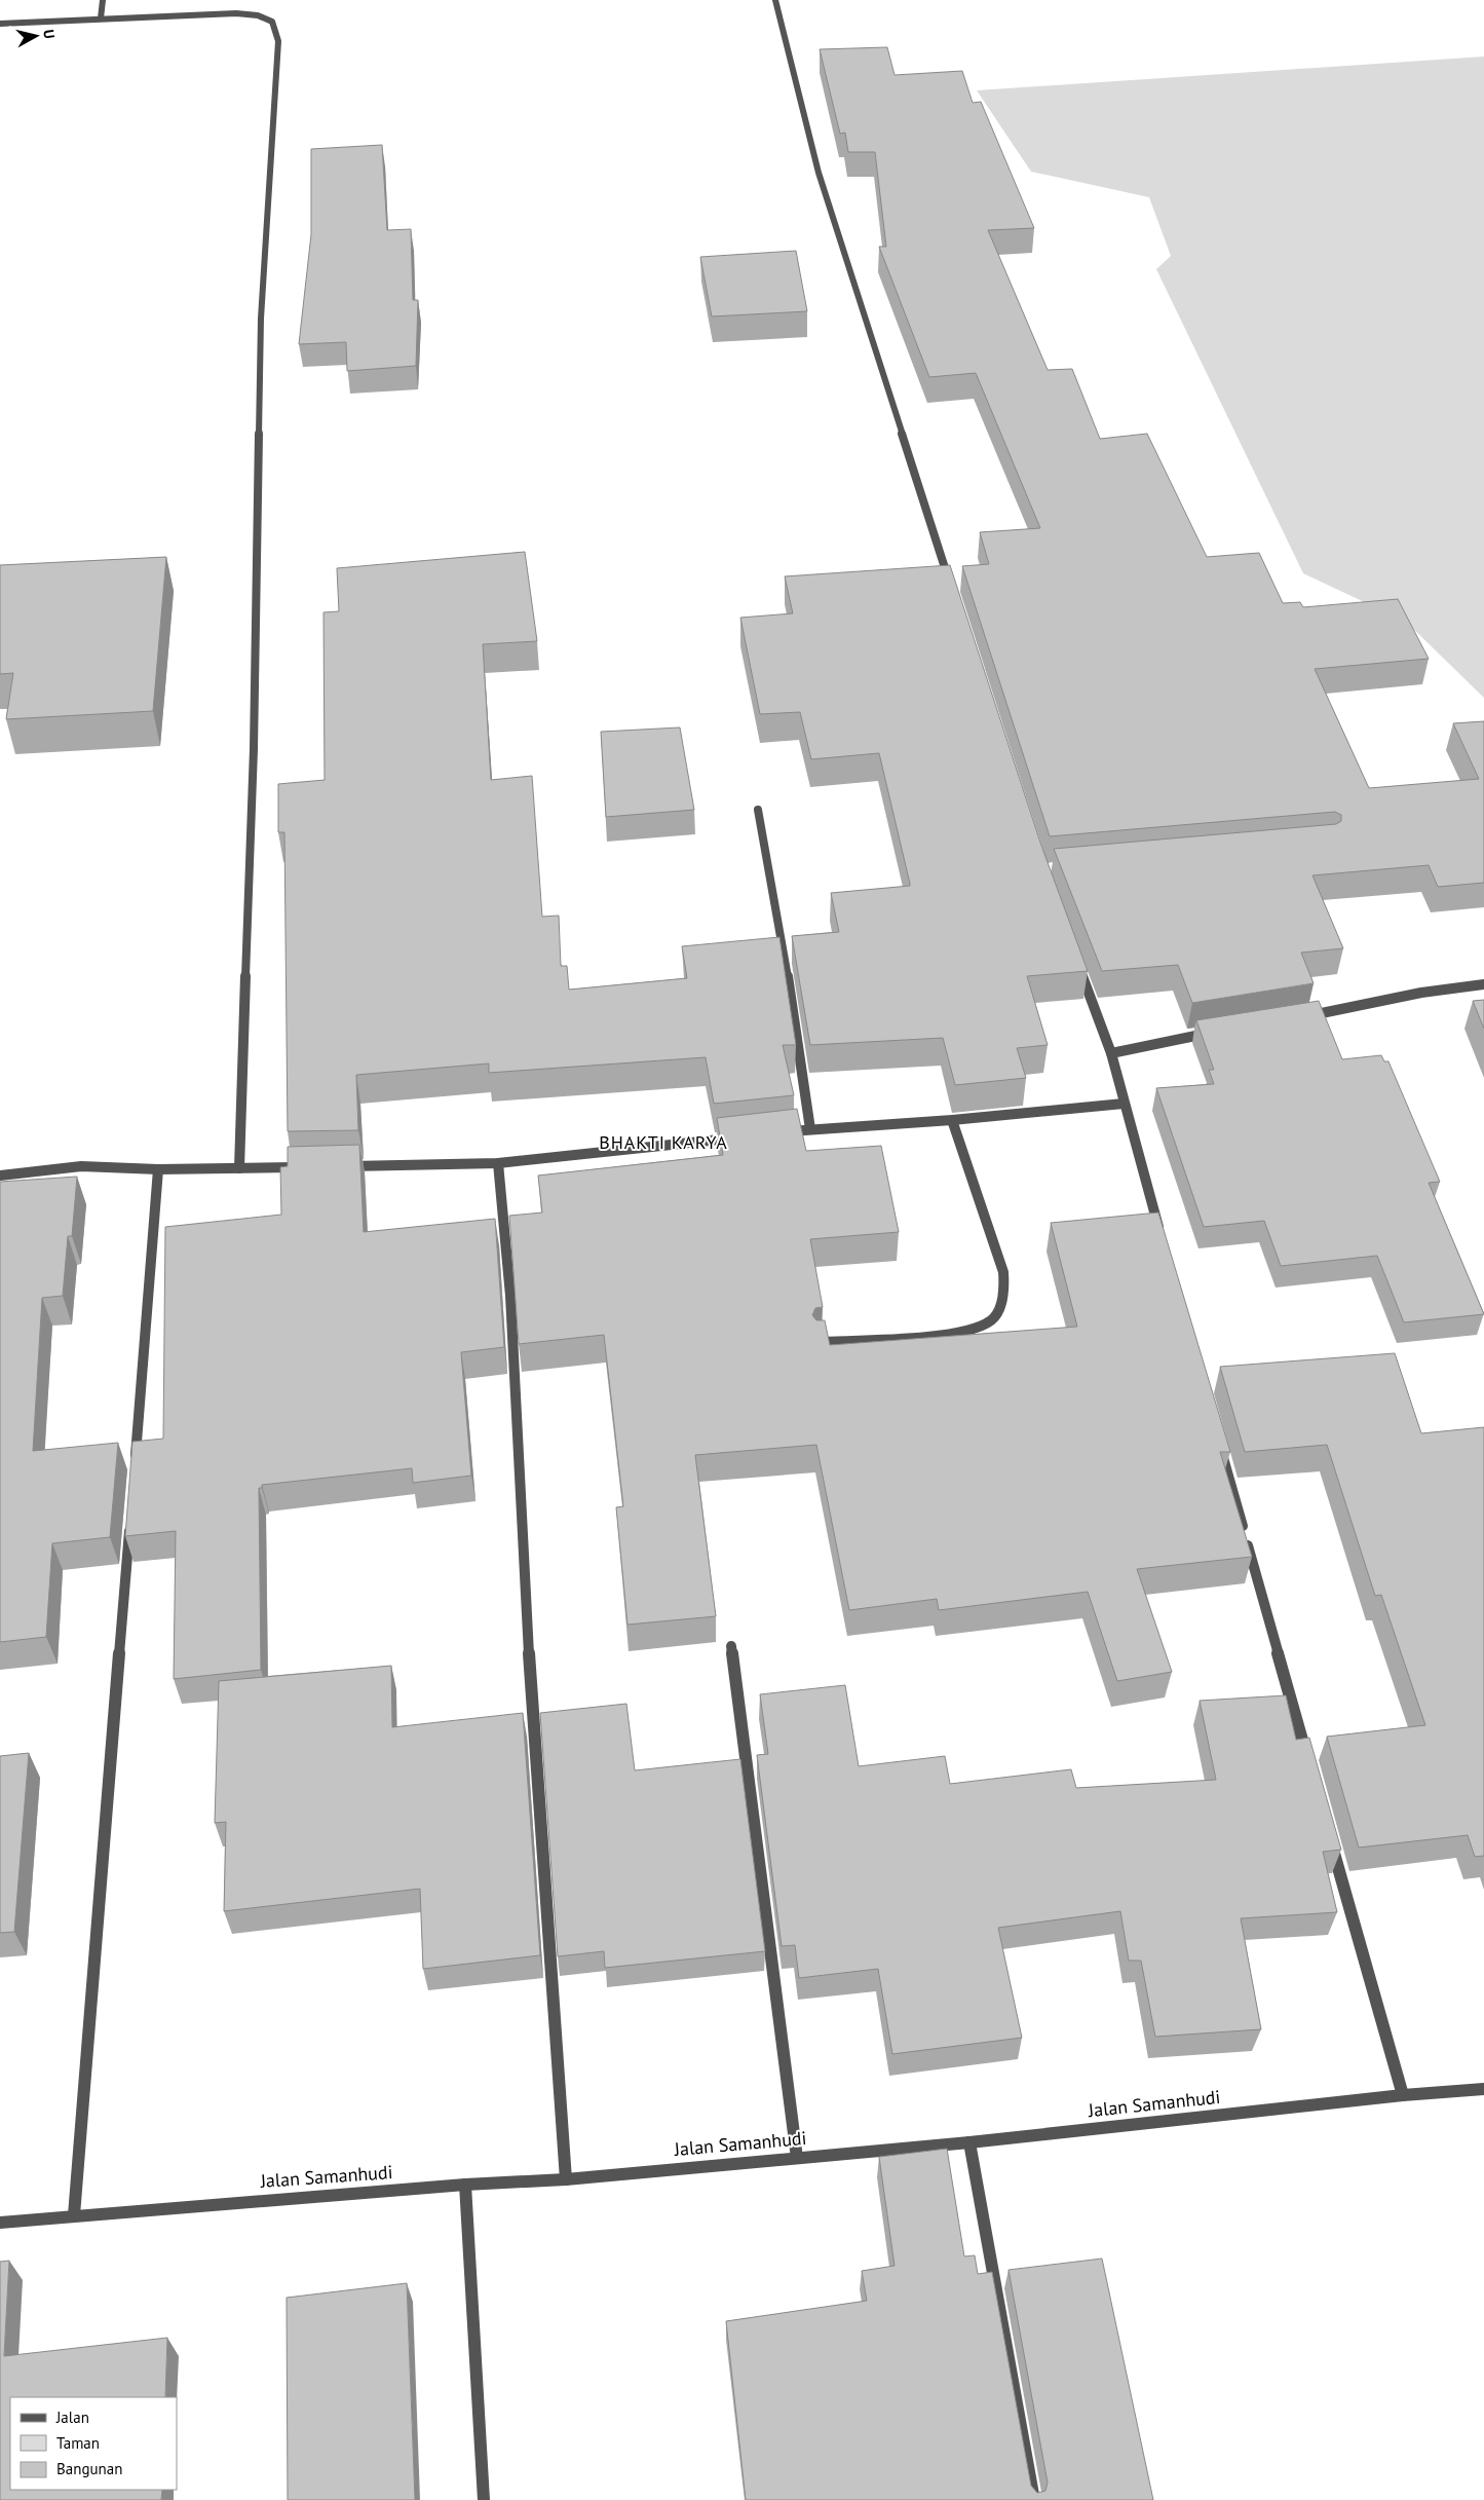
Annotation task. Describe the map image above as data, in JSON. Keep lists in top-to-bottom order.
{
  "streets": {
    "street": ["Jalan Samanhudi"]
  },
  "districts": ["BHAKTI KARYA"],
  "legend": ["Jalan", "Taman", "Bangunan"],
  "north": "right"
}
